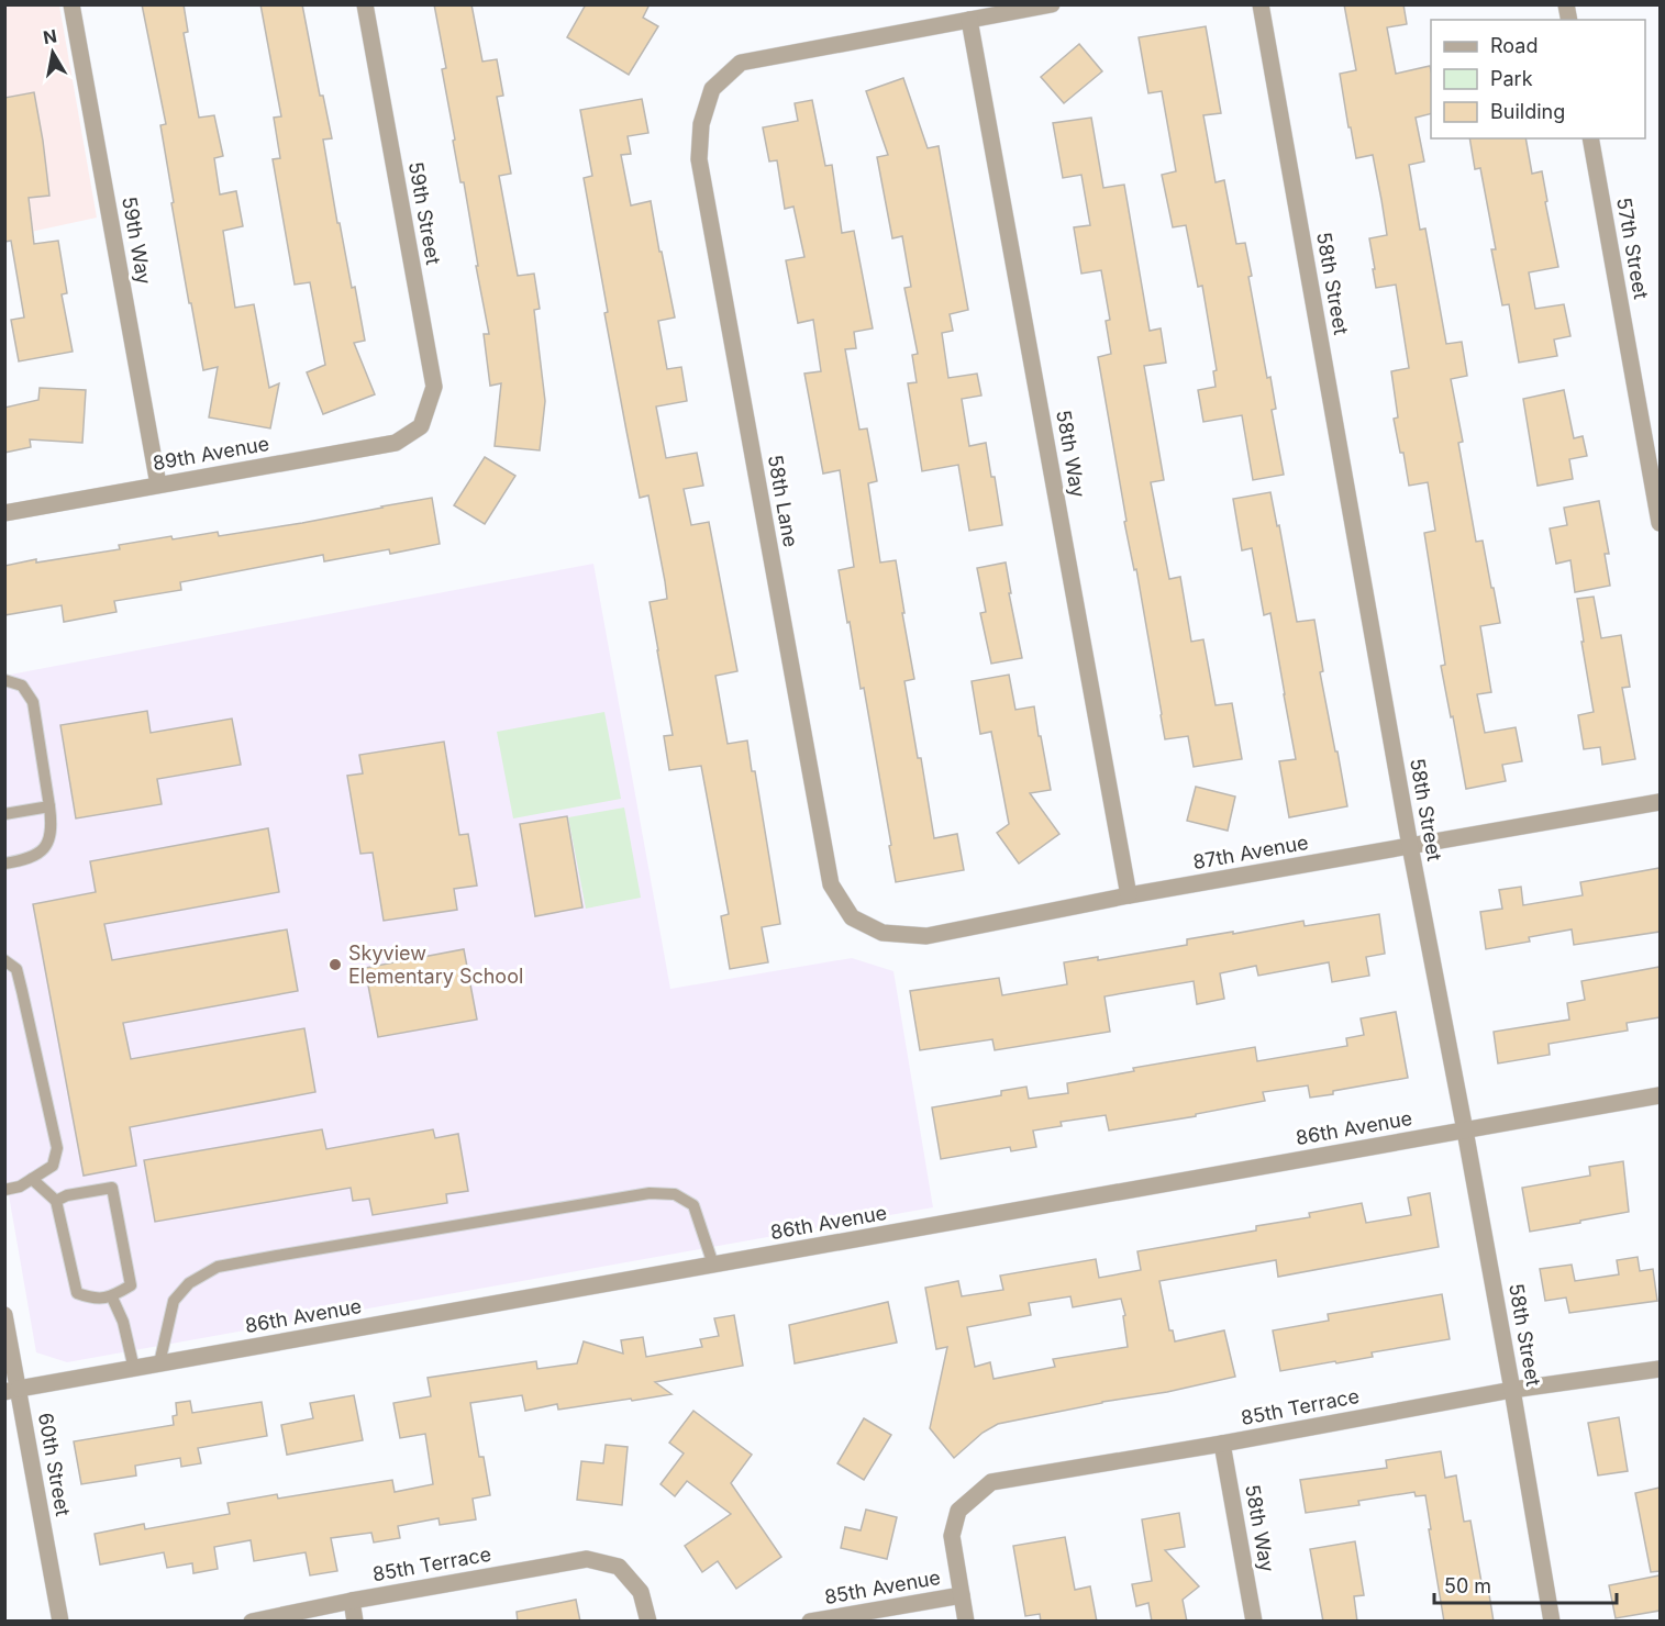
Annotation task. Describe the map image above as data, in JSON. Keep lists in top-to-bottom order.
{
  "streets": {
    "street": [
      "59th Street",
      "59th Way",
      "57th Street",
      "58th Street",
      "89th Avenue",
      "58th Way",
      "58th Lane",
      "87th Avenue",
      "86th Avenue",
      "85th Terrace",
      "60th Street",
      "85th Avenue"
    ]
  },
  "crossings": [
    ["59th Street", "89th Avenue"],
    ["59th Way", "89th Avenue"],
    ["58th Street", "87th Avenue"],
    ["58th Street", "86th Avenue"],
    ["58th Street", "85th Terrace"],
    ["58th Way", "58th Lane"],
    ["58th Way", "87th Avenue"],
    ["58th Way", "85th Terrace"],
    ["58th Lane", "87th Avenue"],
    ["86th Avenue", "60th Street"],
    ["85th Terrace", "85th Avenue"]
  ],
  "places": ["Skyview Elementary School"],
  "legend": ["Road", "Park", "Building"],
  "scale_bar": "50 m",
  "north": "top"
}
